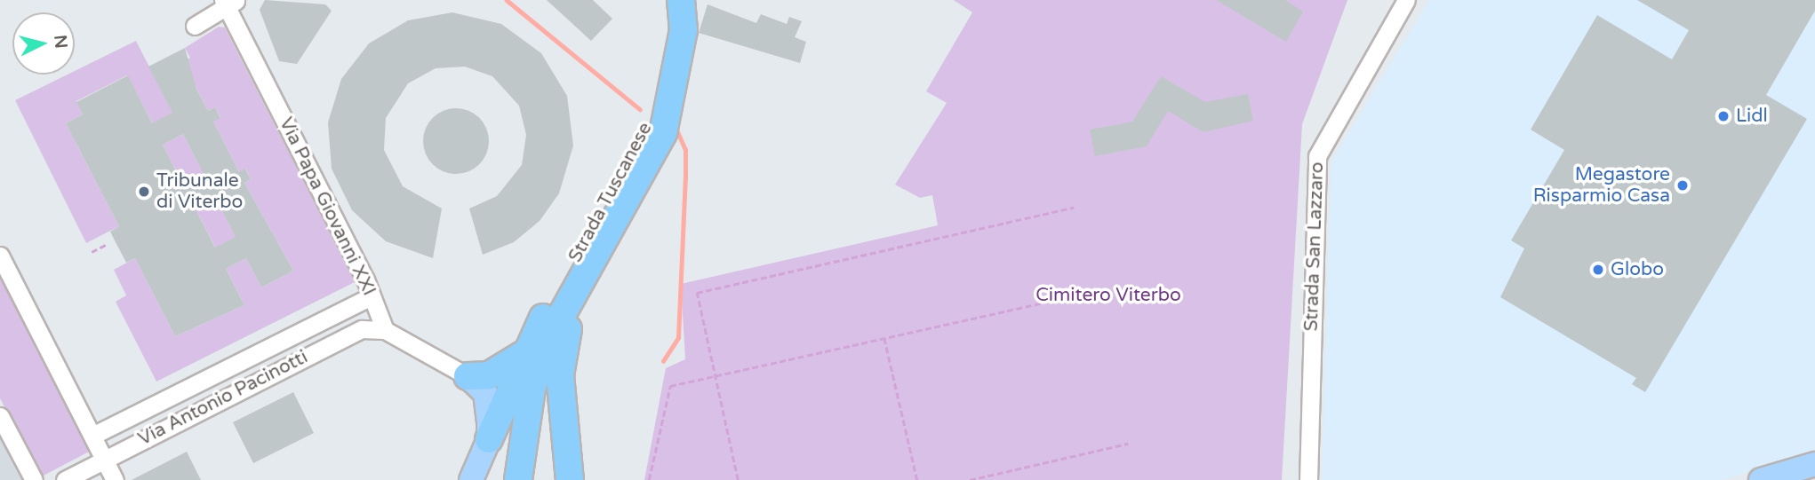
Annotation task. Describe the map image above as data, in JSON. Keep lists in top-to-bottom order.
{
  "streets": {
    "highway": ["Strada Tuscanese"],
    "street": ["Via Papa Giovanni XXI", "Strada San Lazzaro", "Via Antonio Pacinotti"]
  },
  "crossings": [
    ["Via Papa Giovanni XXI", "Via Antonio Pacinotti"]
  ],
  "parks": ["Cimitero Viterbo"],
  "places": [
    "Lidl",
    "Megastore Risparmio Casa",
    "Tribunale di Viterbo",
    "Globo"
  ],
  "north": "right"
}
